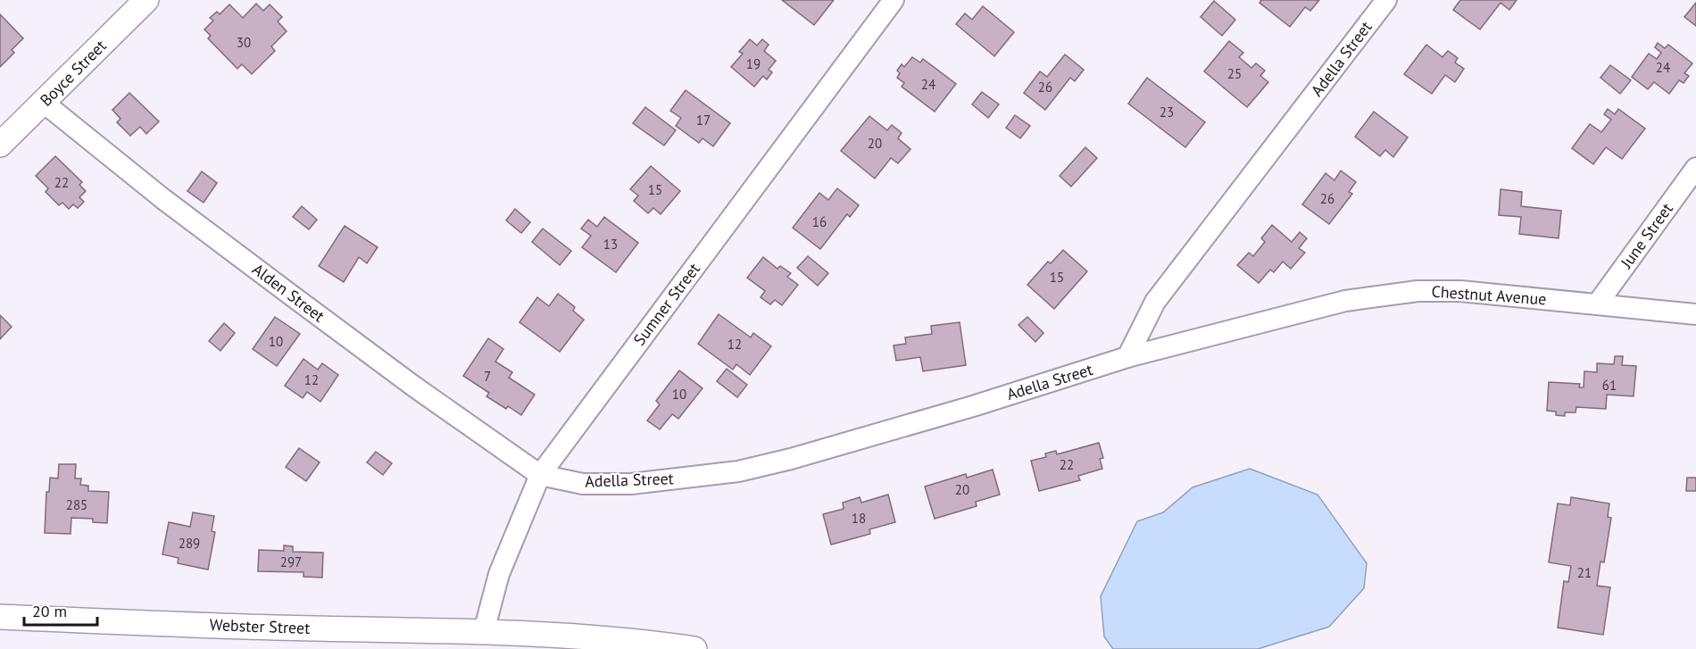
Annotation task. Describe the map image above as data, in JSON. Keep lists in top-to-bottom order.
{
  "streets": {
    "street": [
      "Adella Street",
      "Boyce Street",
      "June Street",
      "Alden Street",
      "Chestnut Avenue",
      "Sumner Street",
      "Webster Street"
    ]
  },
  "crossings": [
    ["Adella Street", "Alden Street"],
    ["Adella Street", "Chestnut Avenue"],
    ["Adella Street", "Sumner Street"],
    ["Boyce Street", "Alden Street"],
    ["June Street", "Chestnut Avenue"],
    ["Alden Street", "Sumner Street"],
    ["Sumner Street", "Webster Street"]
  ],
  "house_numbers": [
    "30",
    "19",
    "24",
    "25",
    "24",
    "26",
    "23",
    "17",
    "20",
    "22",
    "15",
    "26",
    "16",
    "13",
    "15",
    "10",
    "12",
    "7",
    "12",
    "61",
    "10",
    "22",
    "20",
    "285",
    "18",
    "289",
    "297",
    "21"
  ],
  "scale_bar": "20 m"
}
